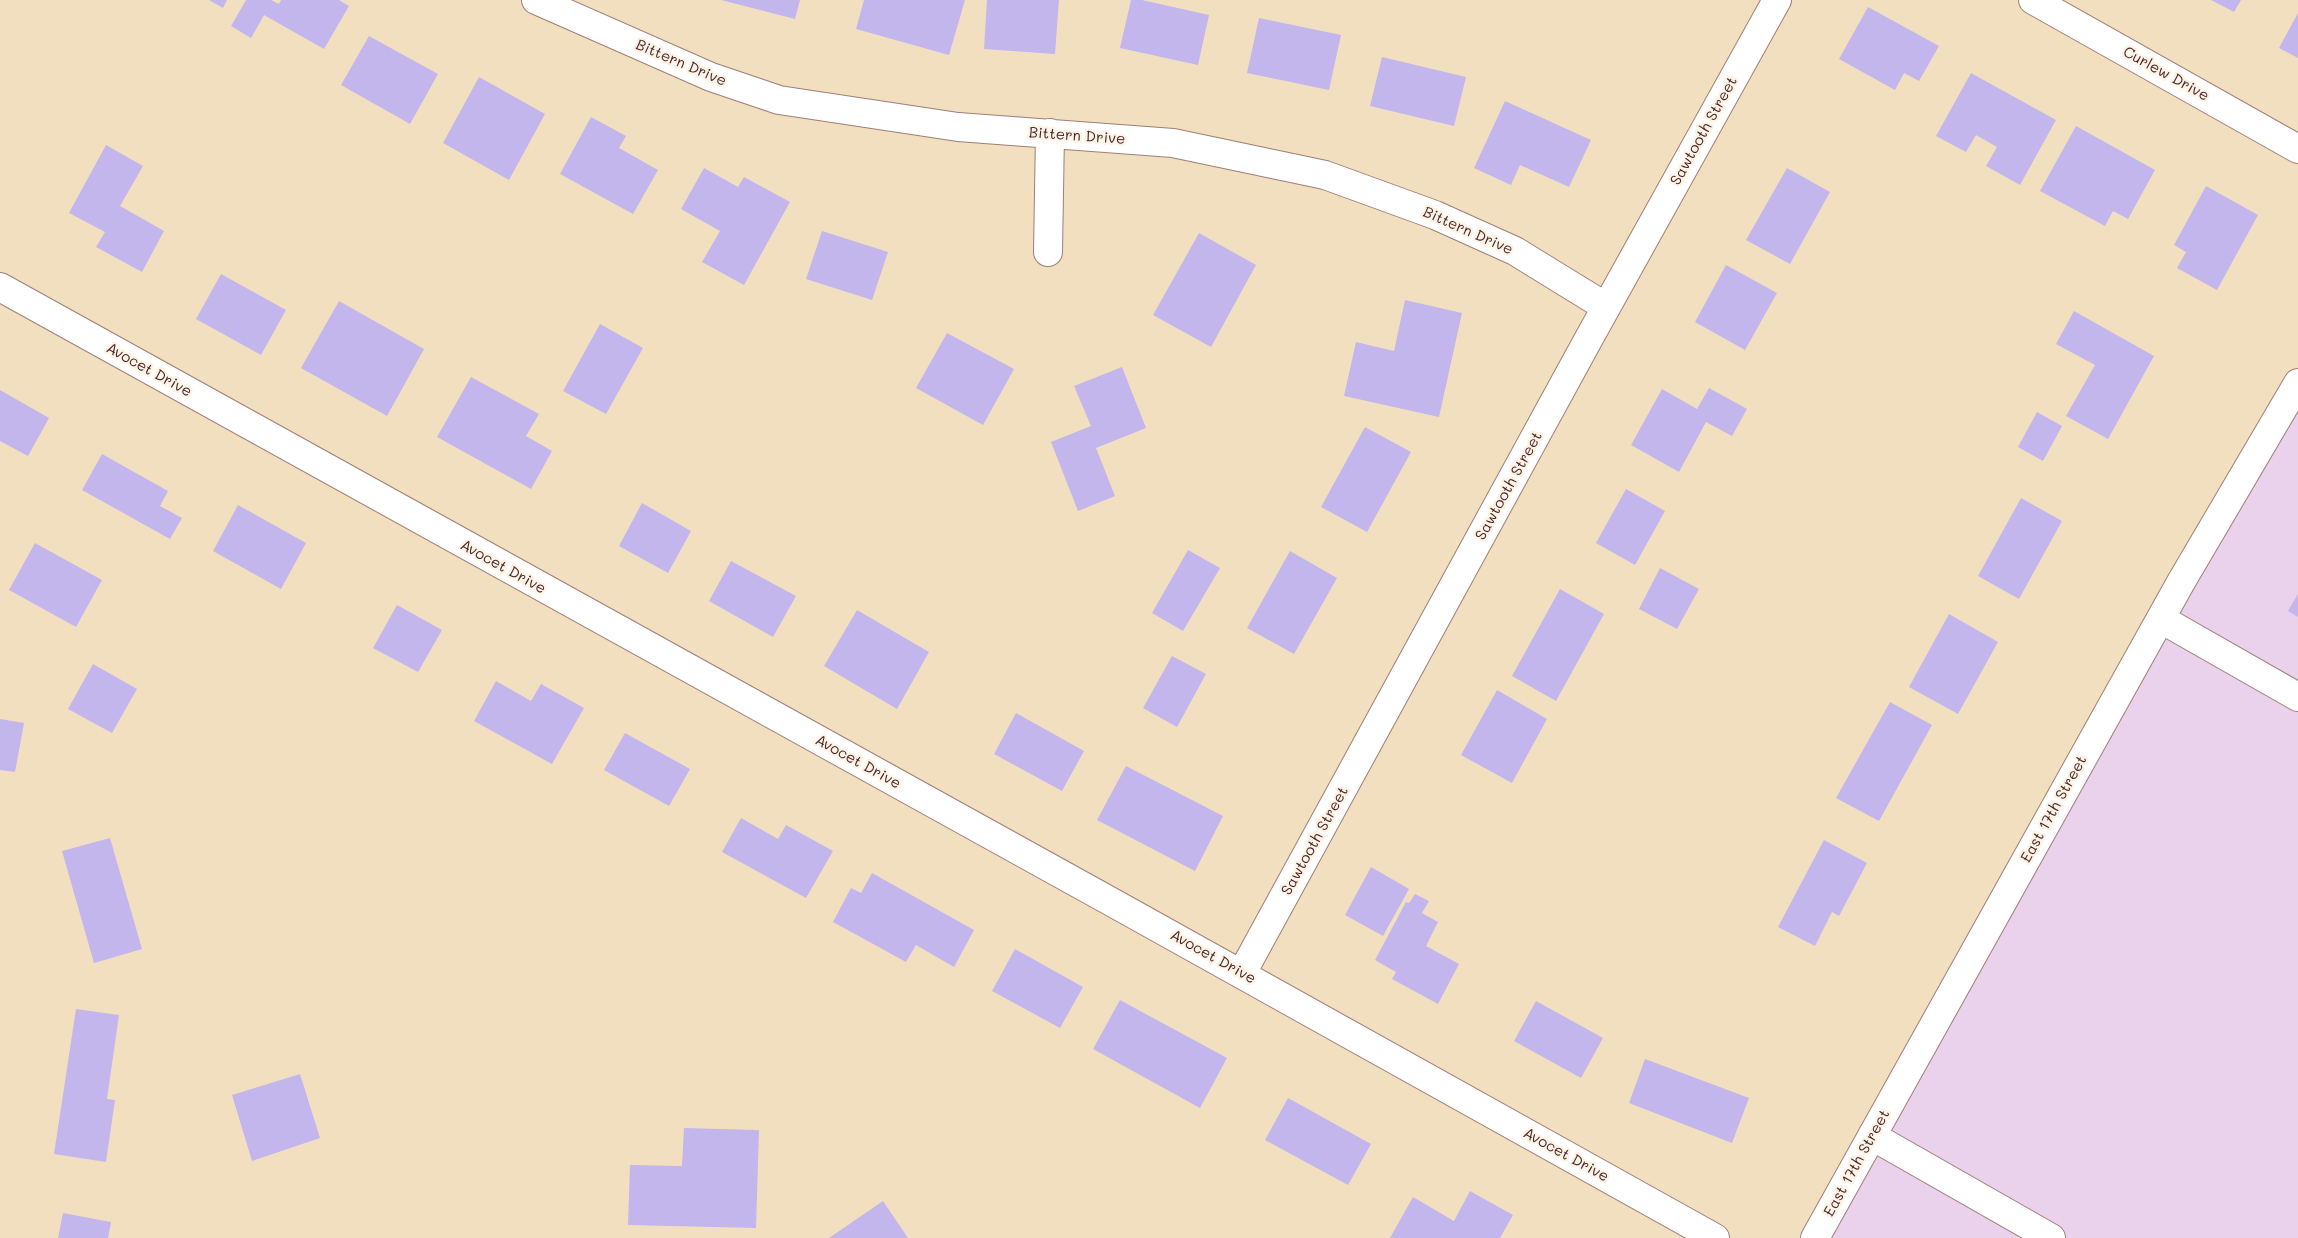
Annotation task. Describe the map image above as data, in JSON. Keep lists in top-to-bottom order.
{
  "streets": {
    "street": [
      "Bittern Drive",
      "Curlew Drive",
      "Sawtooth Street",
      "Avocet Drive",
      "East 17th Street"
    ]
  },
  "crossings": [
    ["Bittern Drive", "Sawtooth Street"],
    ["Sawtooth Street", "Avocet Drive"]
  ]
}
